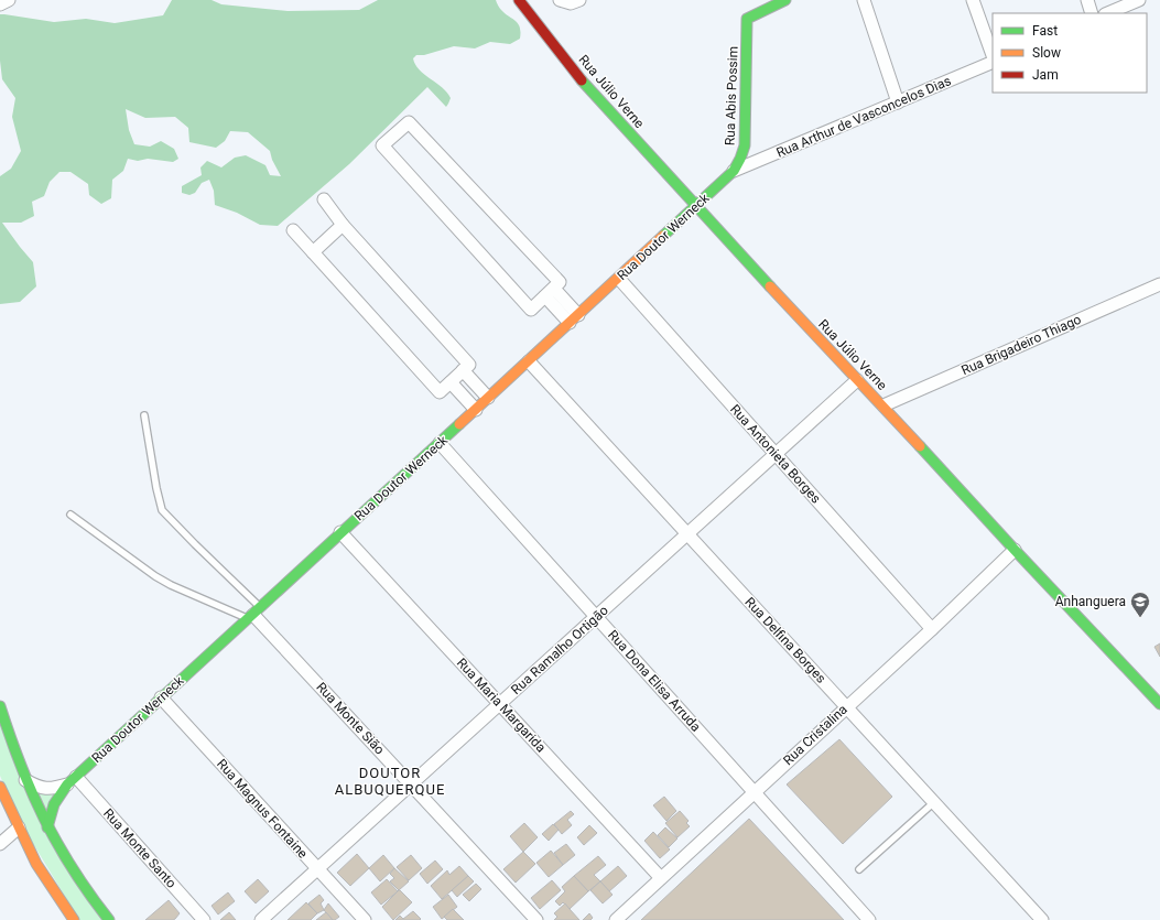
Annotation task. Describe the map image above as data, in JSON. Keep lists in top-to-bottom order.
{
  "streets": {
    "street": [
      "Rua Júlio Verne",
      "Rua Abis Possim",
      "Rua Arthur de Vasconcelos Dias",
      "Rua Doutor Werneck",
      "Rua Brigadeiro Thiago",
      "Rua Antonieta Borges",
      "Rua Delfina Borges",
      "Rua Ramalho Ortigão",
      "Rua Dona Elisa Arruda",
      "Rua Maria Margarida",
      "Rua Monte Sião",
      "Rua Cristalina",
      "Rua Magnus Fontaine",
      "Rua Monte Santo"
    ]
  },
  "crossings": [
    ["Rua Júlio Verne", "Rua Doutor Werneck"],
    ["Rua Júlio Verne", "Rua Brigadeiro Thiago"],
    ["Rua Júlio Verne", "Rua Ramalho Ortigão"],
    ["Rua Júlio Verne", "Rua Cristalina"],
    ["Rua Abis Possim", "Rua Arthur de Vasconcelos Dias"],
    ["Rua Abis Possim", "Rua Doutor Werneck"],
    ["Rua Arthur de Vasconcelos Dias", "Rua Doutor Werneck"],
    ["Rua Doutor Werneck", "Rua Antonieta Borges"],
    ["Rua Doutor Werneck", "Rua Delfina Borges"],
    ["Rua Doutor Werneck", "Rua Dona Elisa Arruda"],
    ["Rua Doutor Werneck", "Rua Maria Margarida"],
    ["Rua Doutor Werneck", "Rua Monte Sião"],
    ["Rua Doutor Werneck", "Rua Magnus Fontaine"],
    ["Rua Doutor Werneck", "Rua Monte Santo"],
    ["Rua Antonieta Borges", "Rua Ramalho Ortigão"],
    ["Rua Antonieta Borges", "Rua Cristalina"],
    ["Rua Delfina Borges", "Rua Ramalho Ortigão"],
    ["Rua Delfina Borges", "Rua Cristalina"],
    ["Rua Ramalho Ortigão", "Rua Dona Elisa Arruda"],
    ["Rua Ramalho Ortigão", "Rua Maria Margarida"],
    ["Rua Ramalho Ortigão", "Rua Monte Sião"],
    ["Rua Ramalho Ortigão", "Rua Magnus Fontaine"],
    ["Rua Dona Elisa Arruda", "Rua Cristalina"],
    ["Rua Maria Margarida", "Rua Cristalina"]
  ],
  "districts": ["DOUTOR ALBUQUERQUE"],
  "places": {
    "school or university": ["Anhanguera"]
  },
  "legend": ["Fast", "Slow", "Jam"]
}
